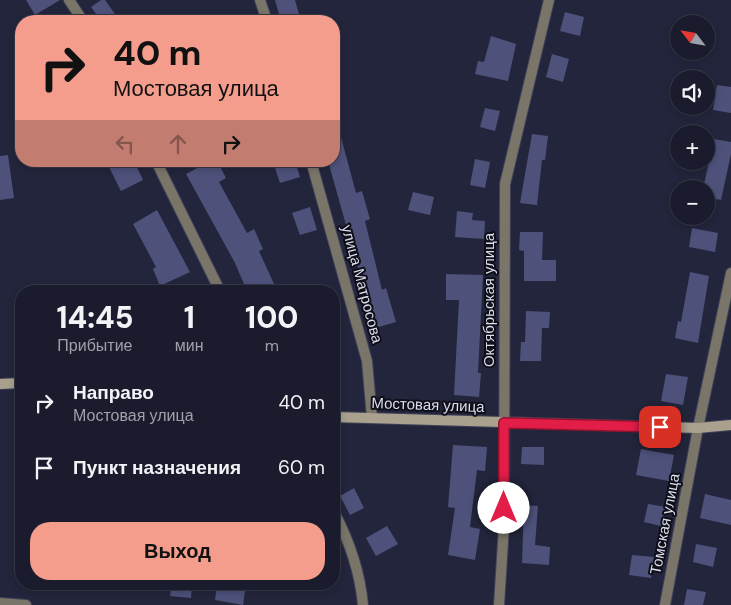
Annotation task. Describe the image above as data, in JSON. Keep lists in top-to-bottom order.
{
  "streets": {
    "street": [
      "улица Матросова",
      "Октябрьская улица",
      "Мостовая улица",
      "Томская улица"
    ]
  },
  "crossings": [
    ["улица Матросова", "Мостовая улица"],
    ["Октябрьская улица", "Мостовая улица"],
    ["Мостовая улица", "Томская улица"]
  ],
  "north": "top left",
  "page": {
    "map_buttons": ["+", "−"],
    "turn": ["40 m", "Мостовая улица"],
    "eta": [
      "14:45",
      "Прибытие",
      "1",
      "мин",
      "100",
      "m"
    ],
    "list": [
      {
        "name": "Направо",
        "note": "Мостовая улица",
        "value": "40 m"
      },
      {
        "name": "Пункт назначения",
        "value": "60 m"
      }
    ],
    "buttons": "Выход"
  }
}
